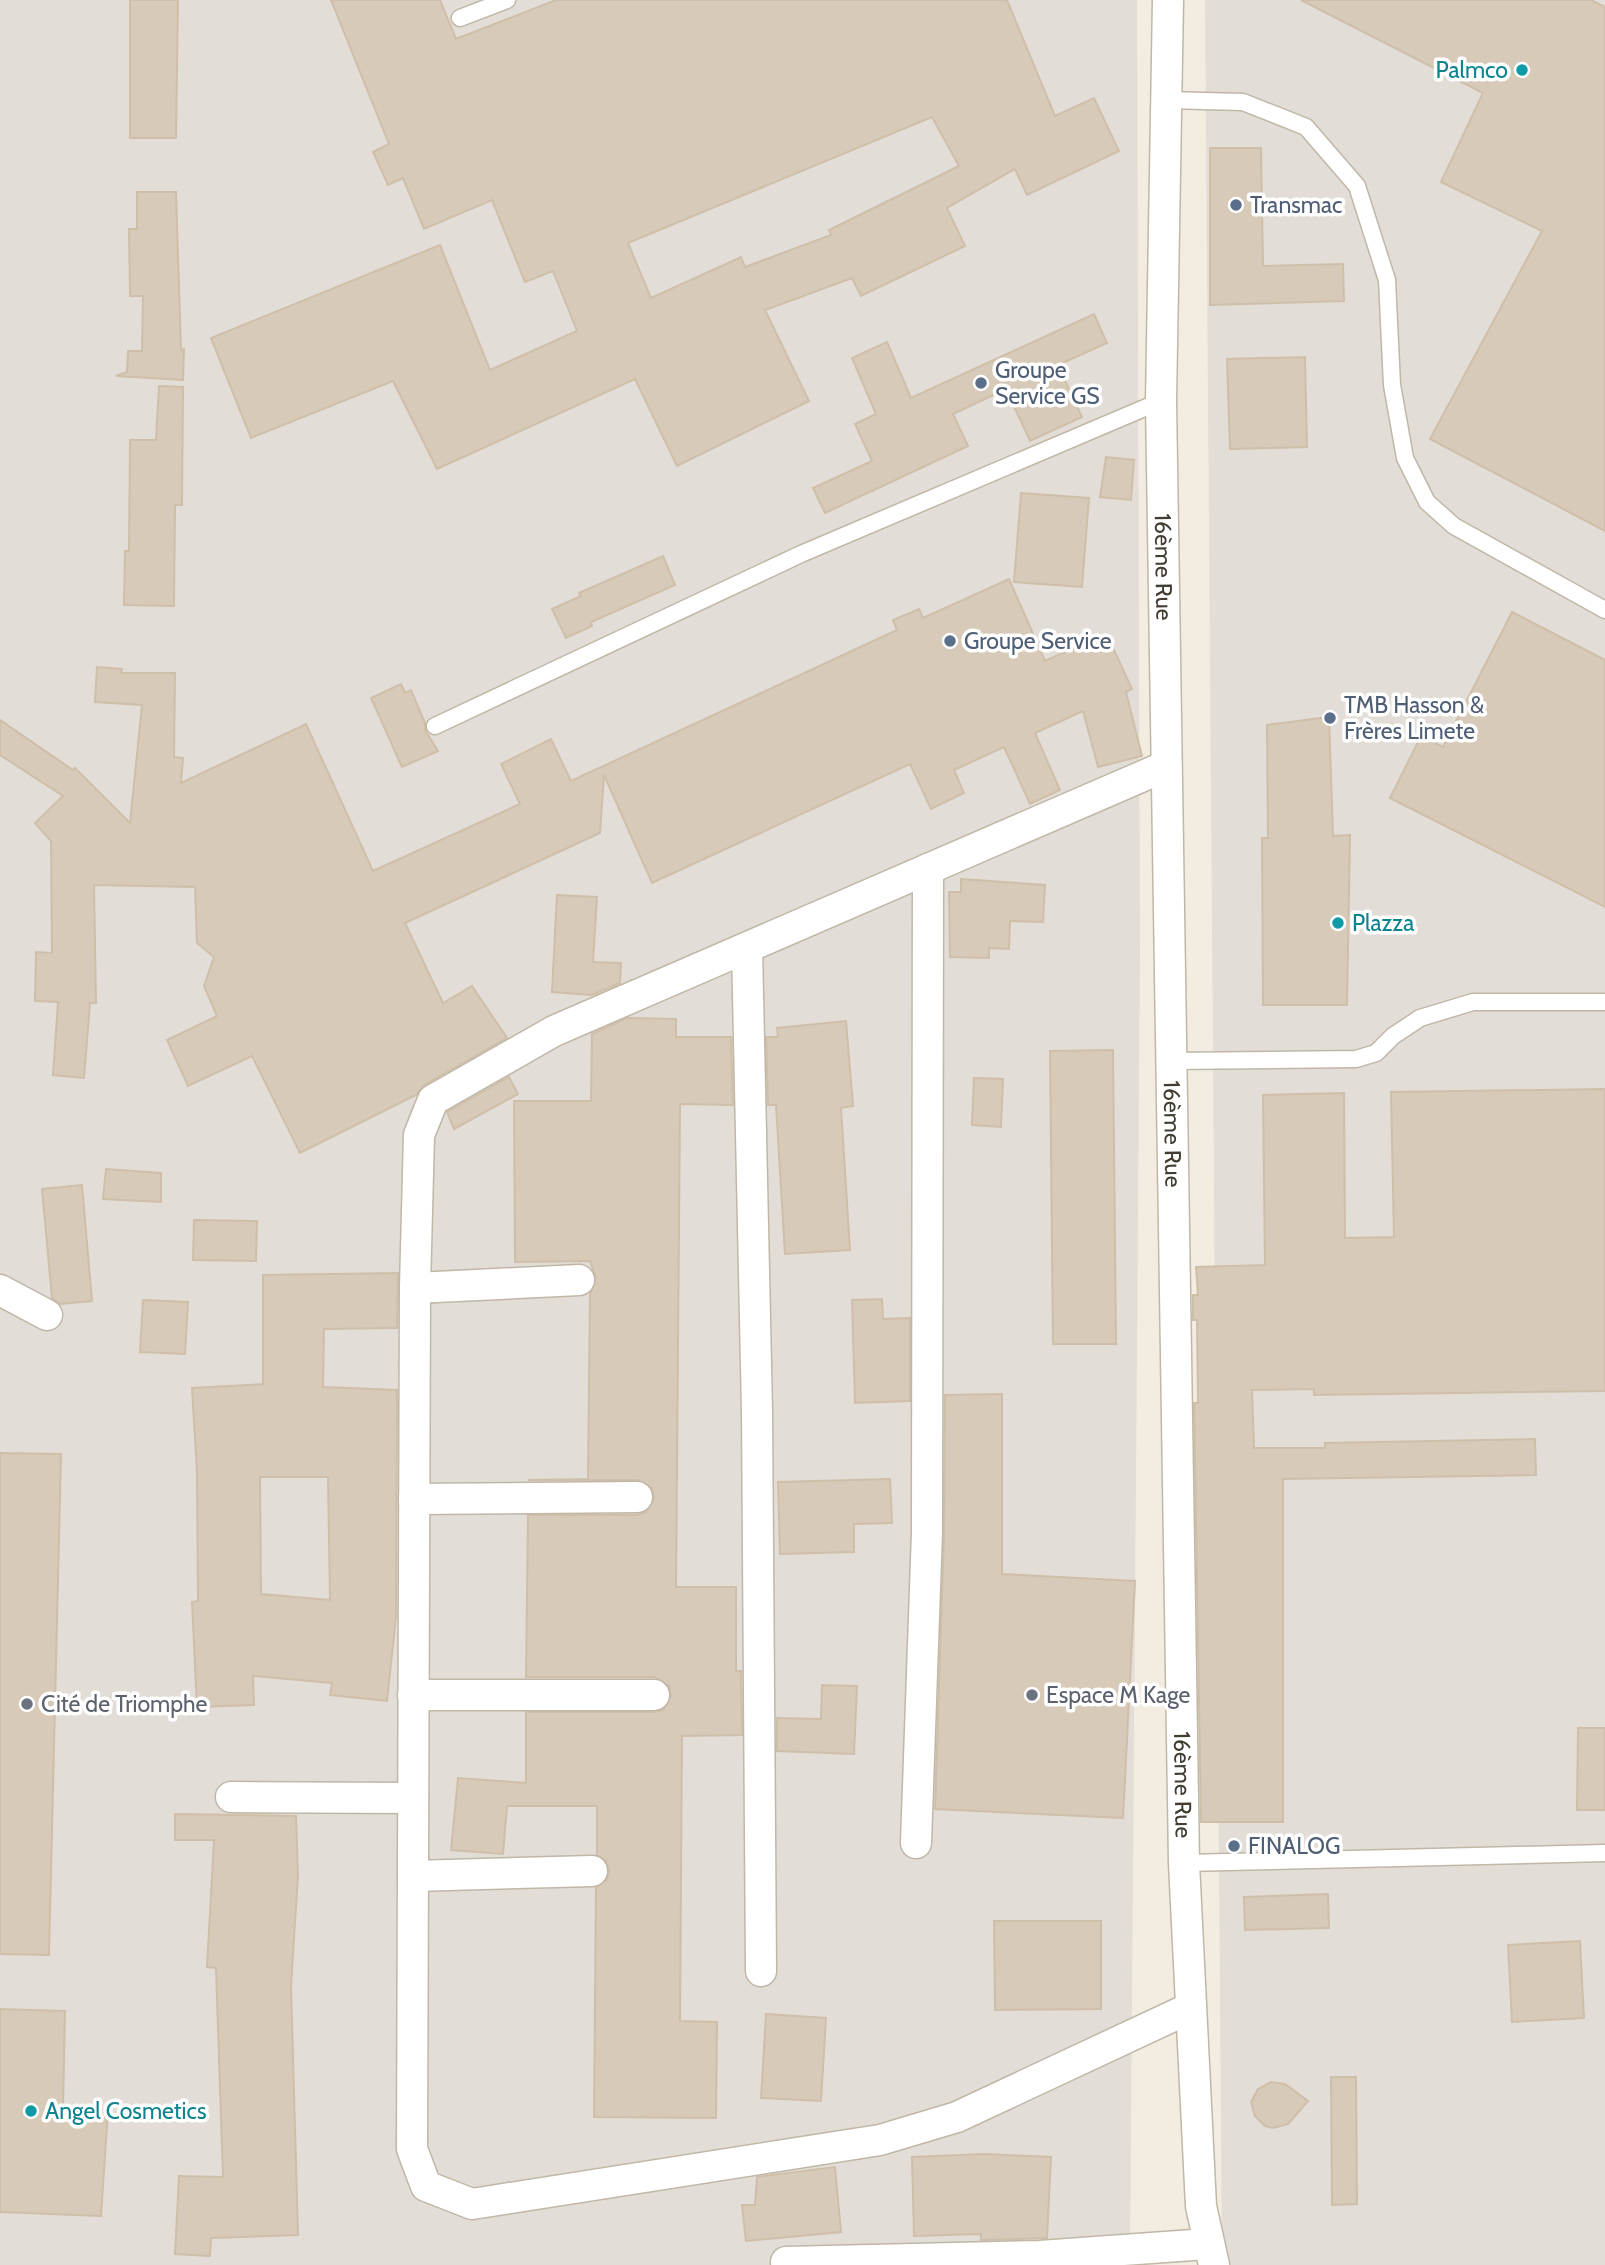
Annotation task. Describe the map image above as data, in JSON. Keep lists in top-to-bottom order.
{
  "streets": {
    "street": ["16ème Rue"]
  },
  "places": [
    "Palmco",
    "Transmac",
    "Groupe Service GS",
    "Groupe Service",
    "TMB Hasson & Frères Limete",
    "Plazza",
    "Espace M Kage",
    "Cité de Triomphe",
    "FINALOG",
    "Angel Cosmetics"
  ]
}
